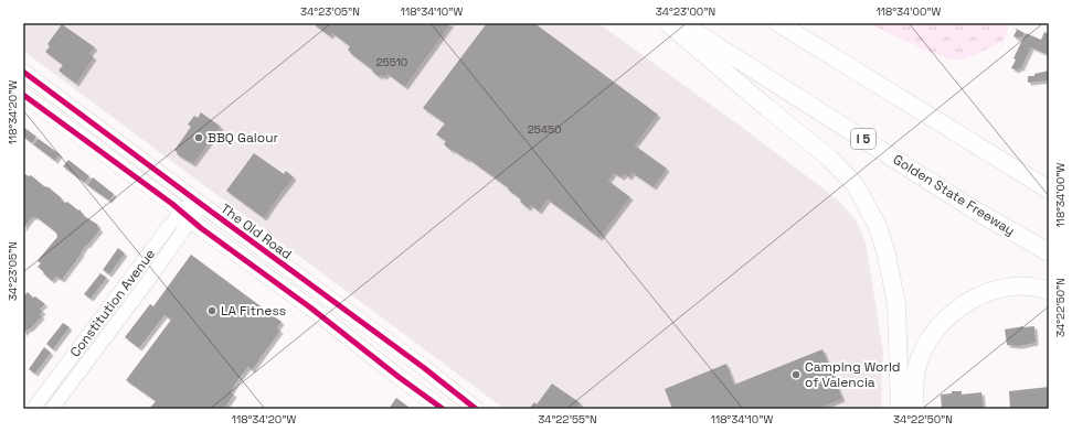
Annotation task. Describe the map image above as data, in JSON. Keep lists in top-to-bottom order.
{
  "streets": {
    "highway": ["I 5", "Golden State Freeway"],
    "main road": ["The Old Road", "Constitution Avenue"]
  },
  "crossings": [
    ["The Old Road", "Constitution Avenue"]
  ],
  "places": ["BBQ Galour", "LA Fitness", "Camping World of Valencia"],
  "house_numbers": ["25510", "25450"],
  "coordinates": [
    "34°23'05\"N",
    "118°34'10\"W",
    "34°23'00\"N",
    "118°34'00\"W",
    "118°34'20\"W",
    "34°22'50\"N",
    "34°22'55\"N"
  ]
}
